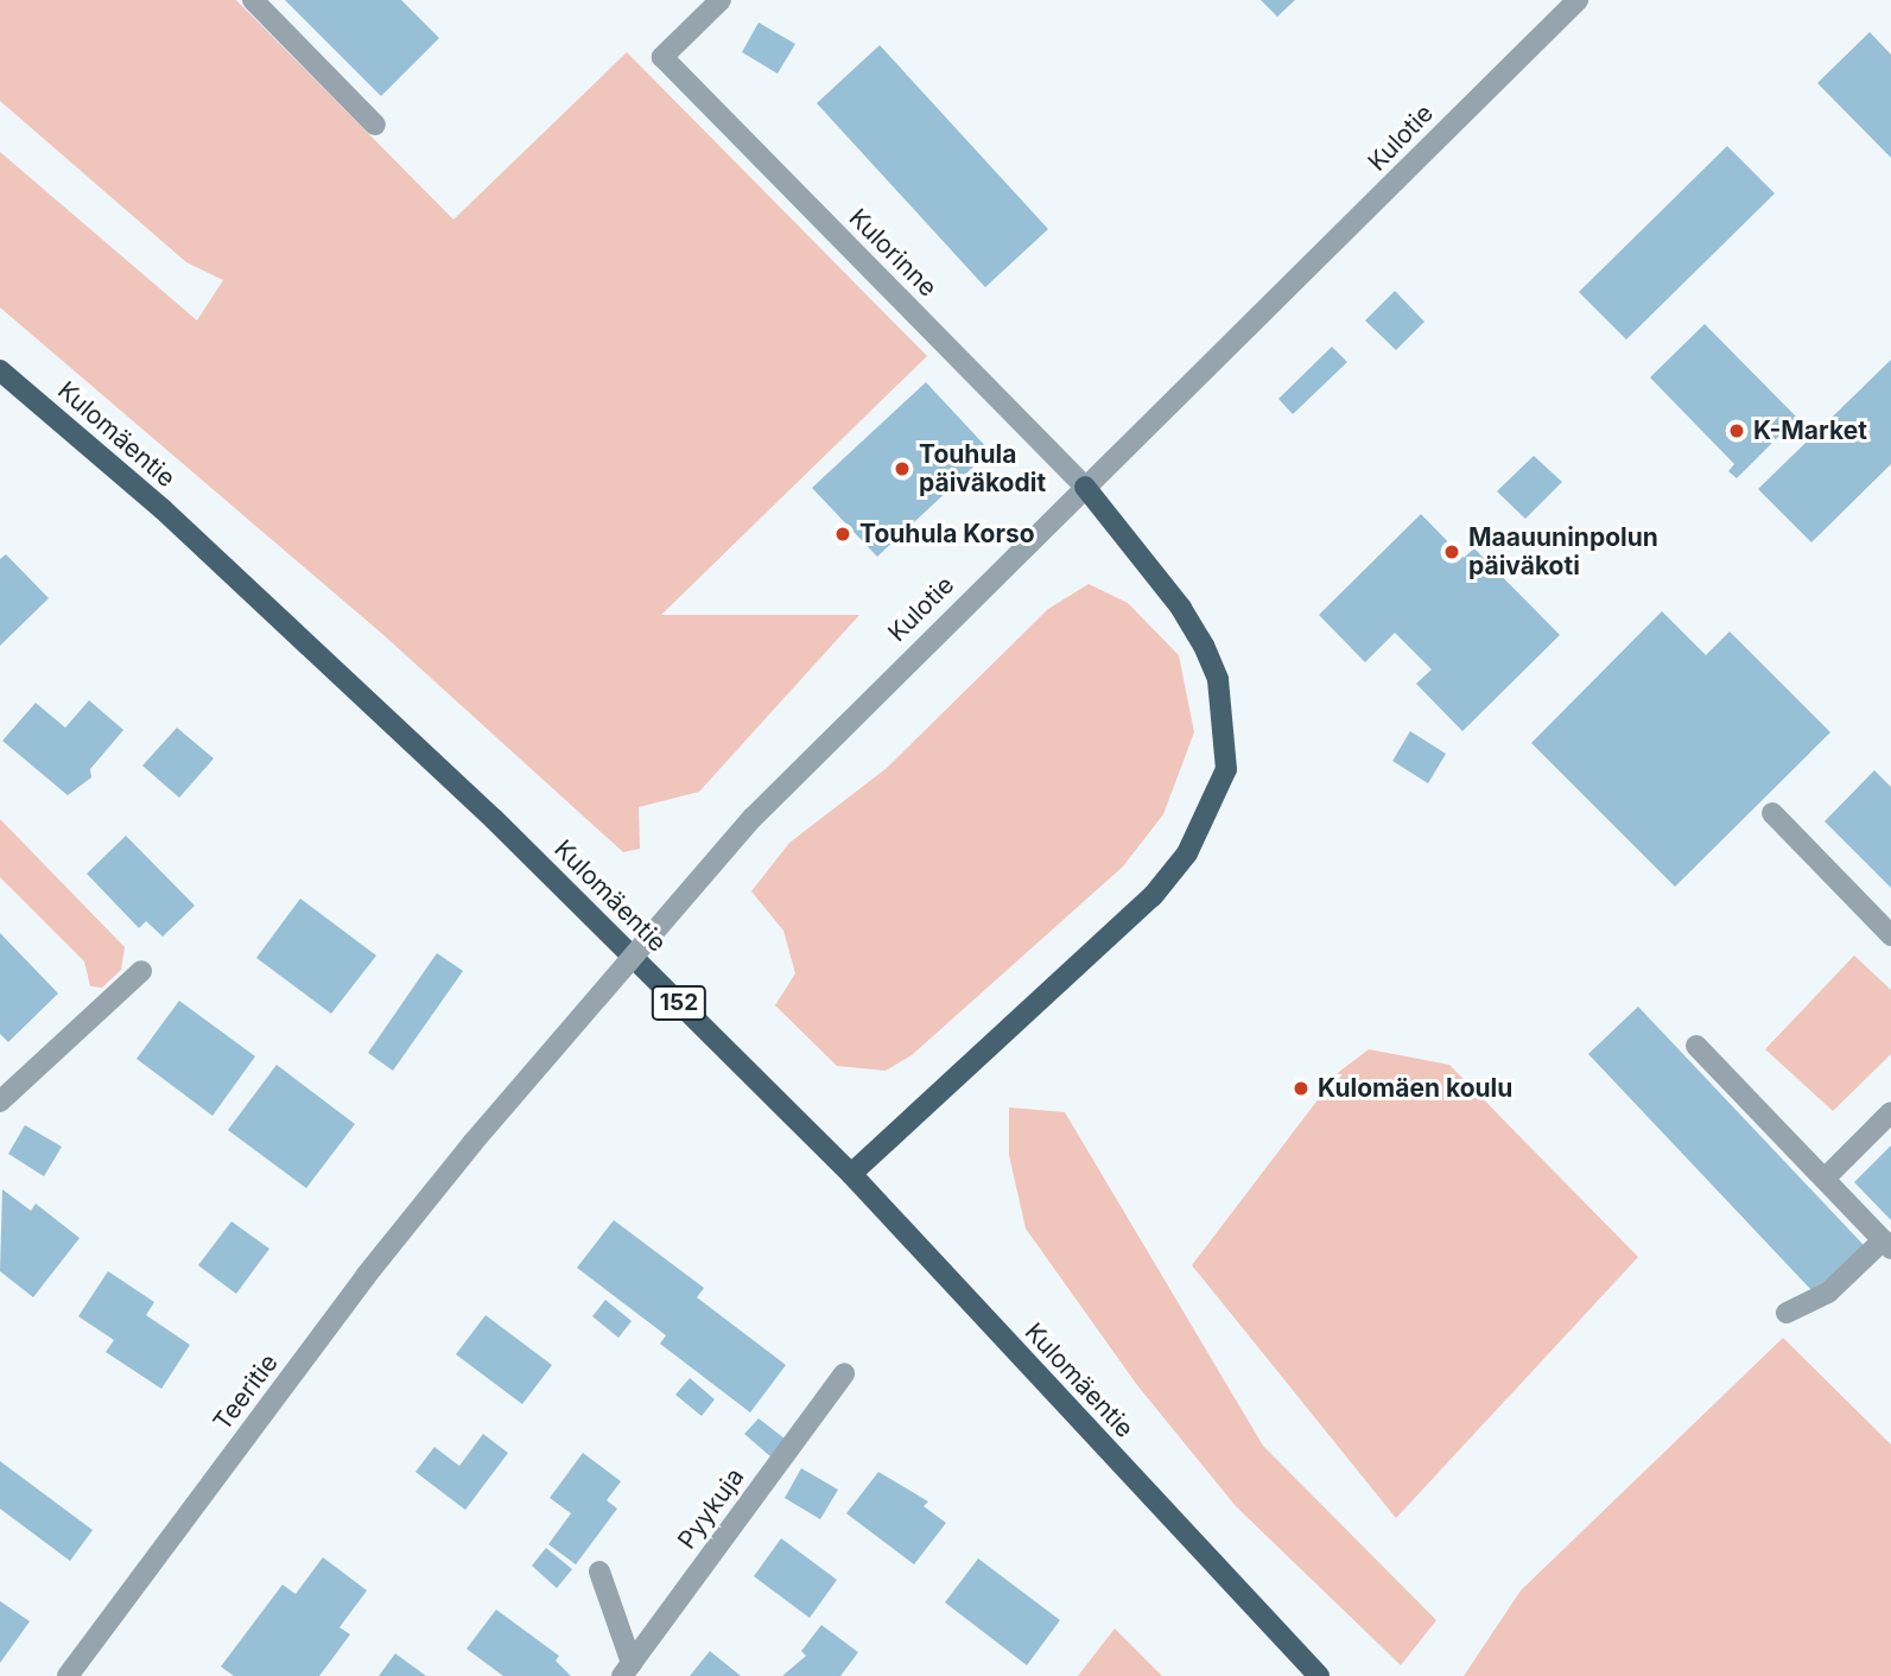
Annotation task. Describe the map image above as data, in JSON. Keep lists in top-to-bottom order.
{
  "streets": {
    "main road": ["Kulomäentie", "152"],
    "street": [
      "Kulotie",
      "Kulorinne",
      "Teeritie",
      "Pyykuja"
    ]
  },
  "crossings": [
    ["Kulotie", "Kulorinne"],
    ["Kulotie", "Teeritie"]
  ],
  "places": [
    "K-Market",
    "Touhula päiväkodit",
    "Touhula Korso",
    "Maauuninpolun päiväkoti",
    "Kulomäen koulu"
  ]
}
